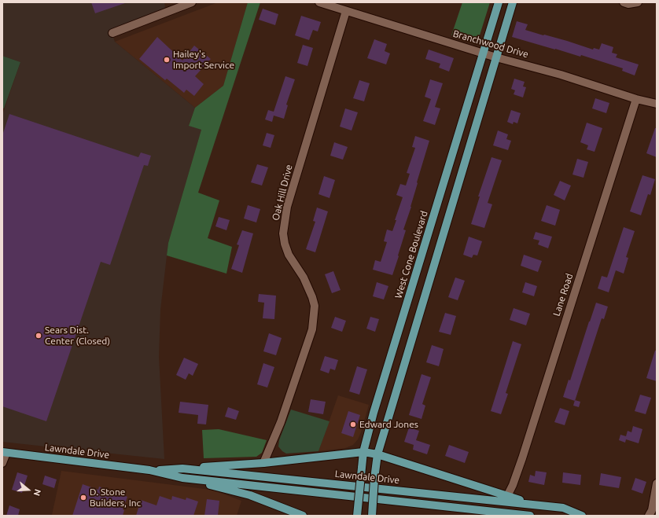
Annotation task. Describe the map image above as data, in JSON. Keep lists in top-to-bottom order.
{
  "streets": {
    "main road": ["West Cone Boulevard", "Lawndale Drive"],
    "street": ["Branchwood Drive", "Oak Hill Drive", "Lane Road"]
  },
  "crossings": [
    ["Branchwood Drive", "Oak Hill Drive"],
    ["Branchwood Drive", "West Cone Boulevard"],
    ["Branchwood Drive", "Lane Road"]
  ],
  "places": [
    "Hailey's Import Service",
    "Sears Dist. Center (Closed)",
    "Edward Jones",
    "D. Stone Builders, Inc"
  ],
  "north": "right"
}
